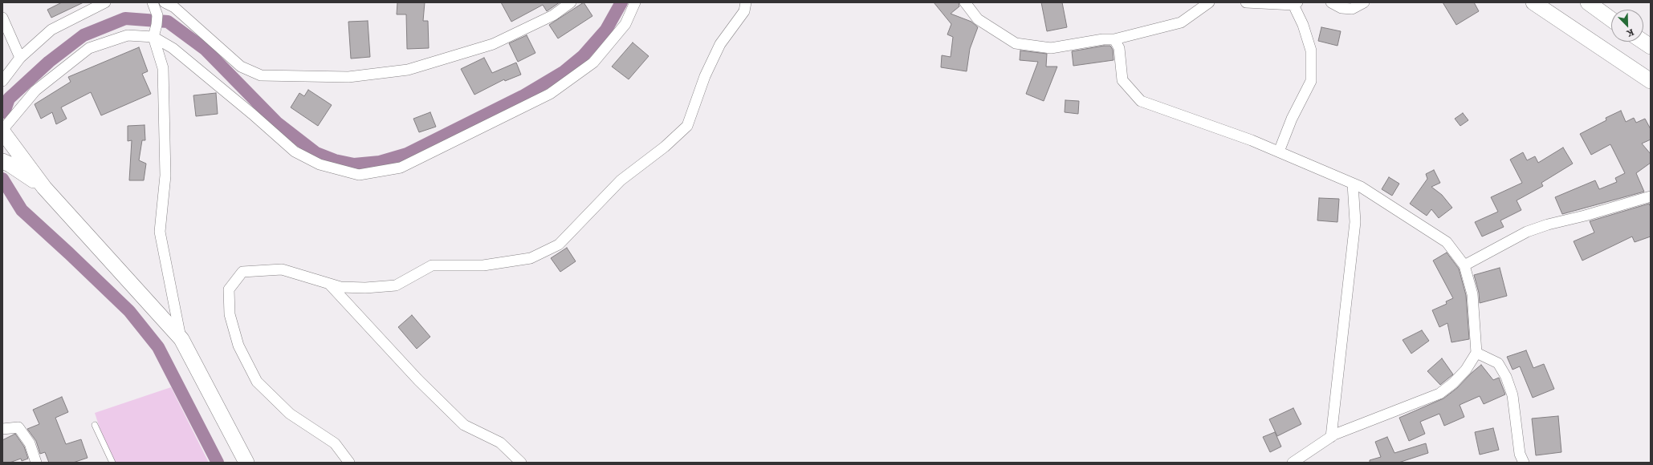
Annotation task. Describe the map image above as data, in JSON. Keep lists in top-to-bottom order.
{
  "north": "bottom right"
}
